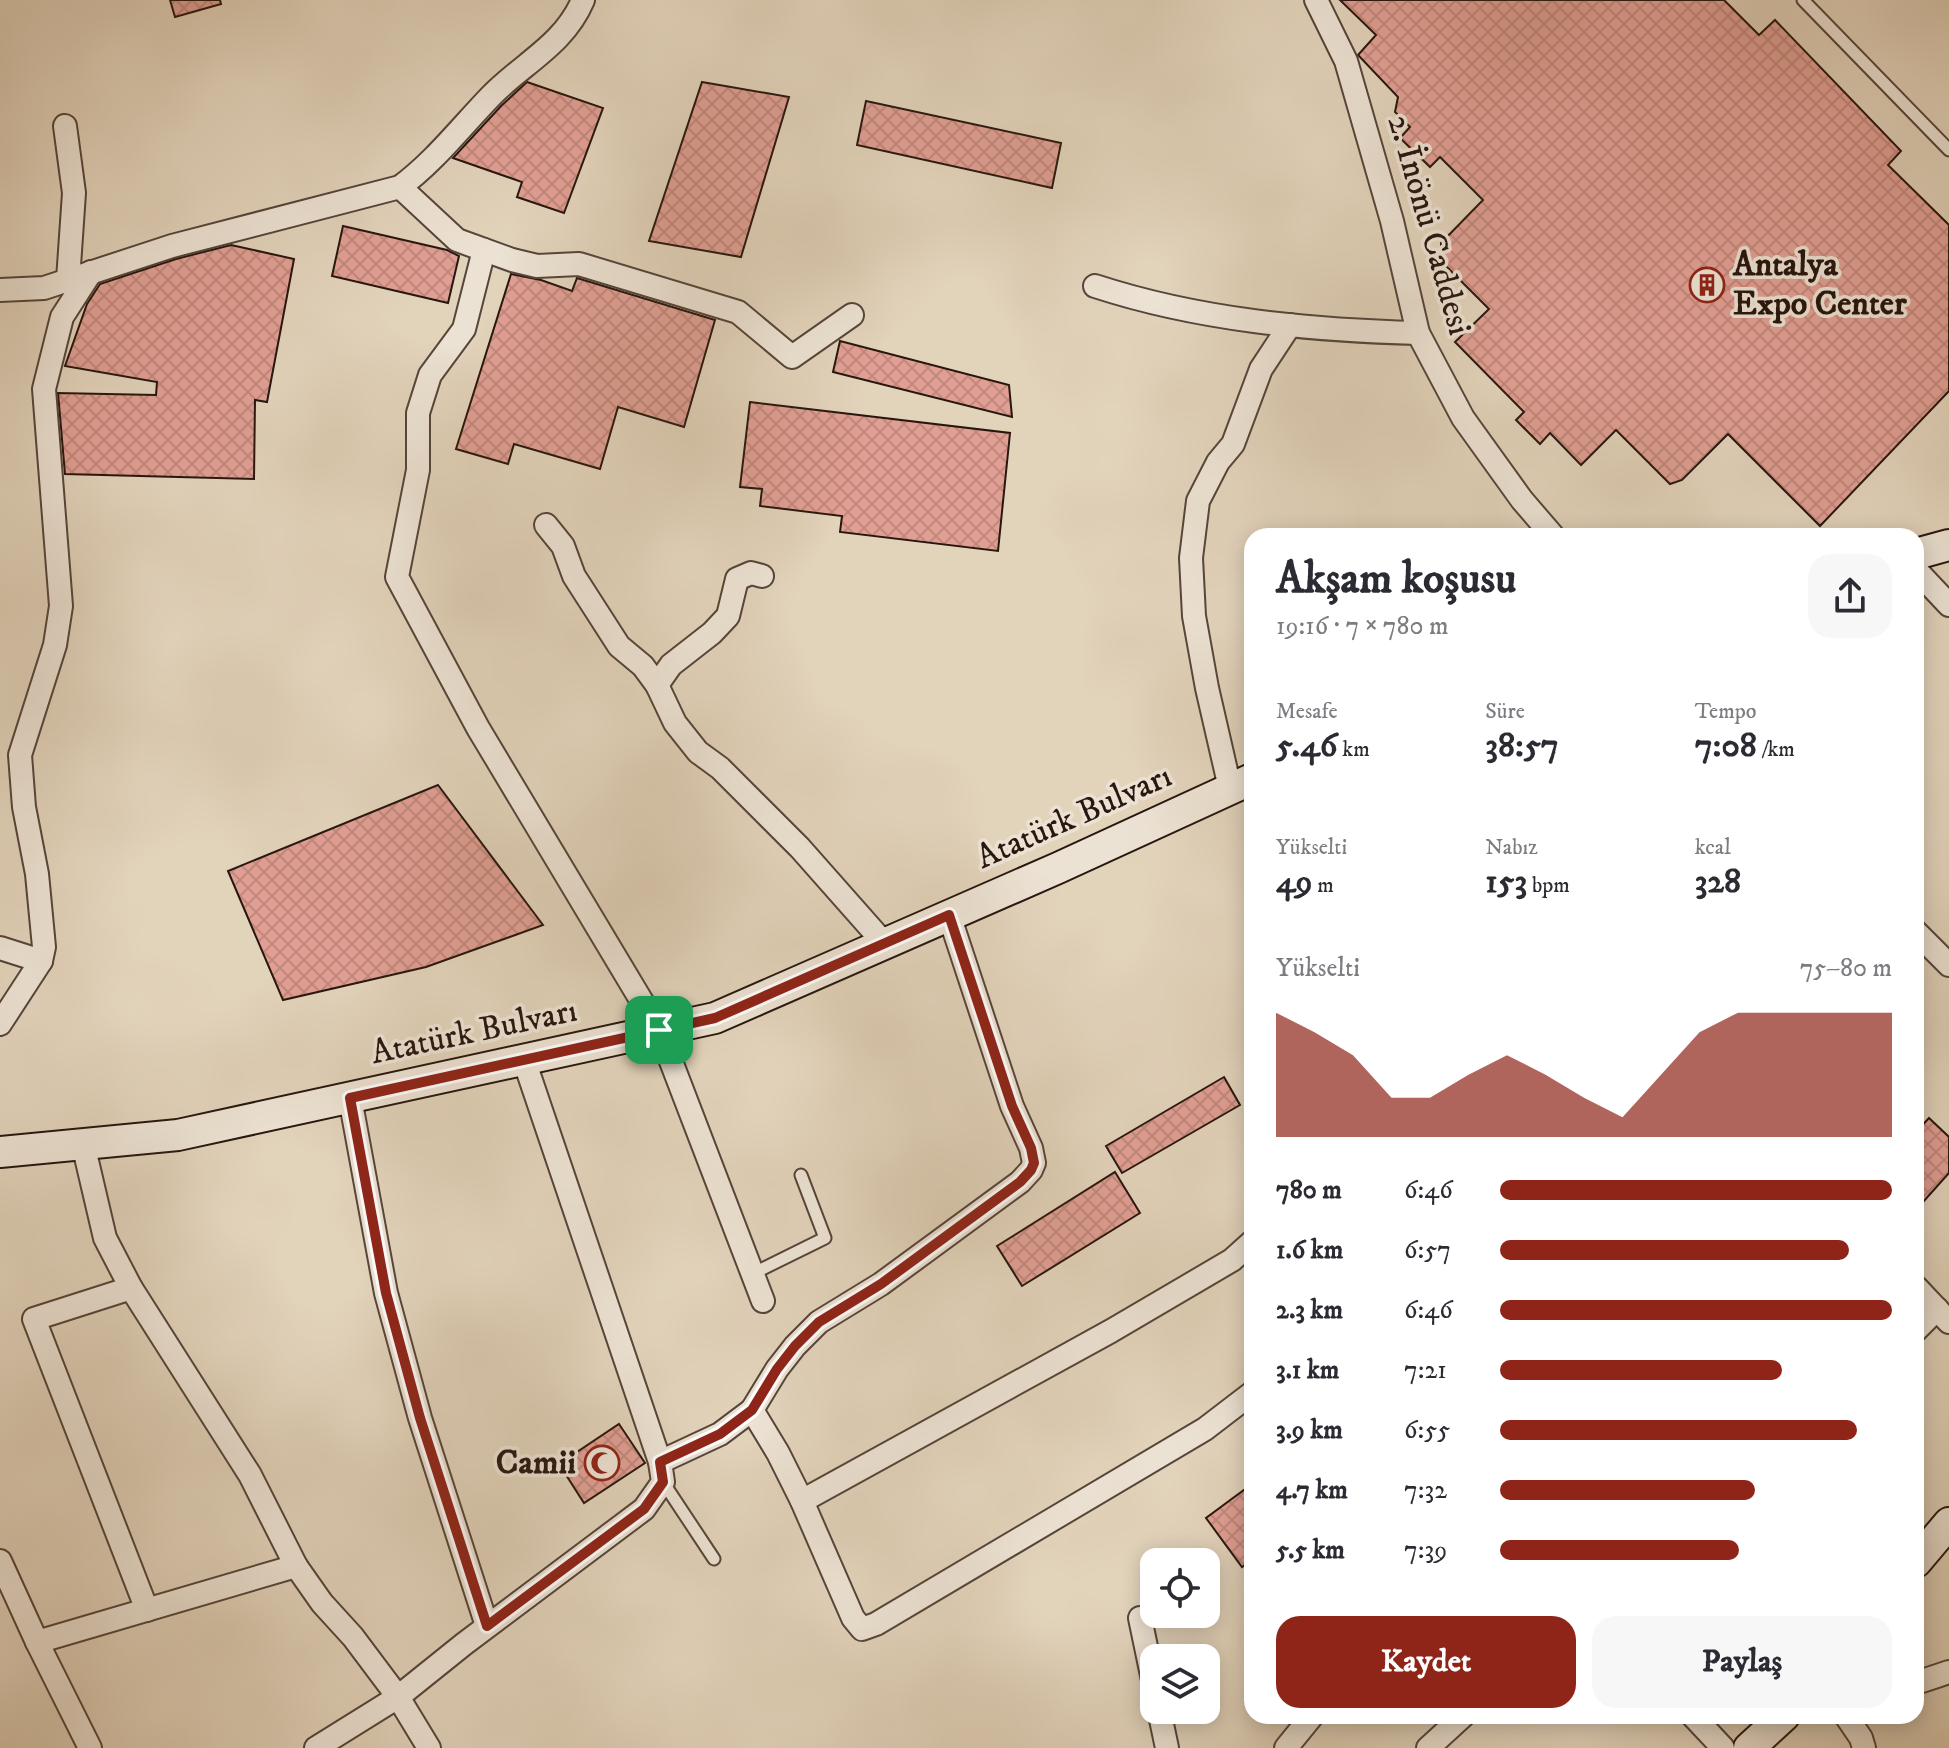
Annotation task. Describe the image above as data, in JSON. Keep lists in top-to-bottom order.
{
  "streets": {
    "street": ["2. İnönü Caddesi", "Atatürk Bulvarı"]
  },
  "places": {
    "building": ["Antalya Expo Center"],
    "mosque": ["Camii"]
  },
  "page": {
    "heading": ["Akşam koşusu", "19:16 · 7 × 780 m"],
    "stats": [
      ["Mesafe", "5.46 km"],
      ["Süre", "38:57"],
      ["Tempo", "7:08 /km"],
      ["Yükselti", "49 m"],
      ["Nabız", "153 bpm"],
      ["kcal", "328"]
    ],
    "chart": ["Yükselti", "75–80 m"],
    "list": [
      {
        "name": "780 m",
        "note": "6:46"
      },
      {
        "name": "1.6 km",
        "note": "6:57"
      },
      {
        "name": "2.3 km",
        "note": "6:46"
      },
      {
        "name": "3.1 km",
        "note": "7:21"
      },
      {
        "name": "3.9 km",
        "note": "6:55"
      },
      {
        "name": "4.7 km",
        "note": "7:32"
      },
      {
        "name": "5.5 km",
        "note": "7:39"
      }
    ],
    "buttons": ["Kaydet", "Paylaş"]
  }
}
